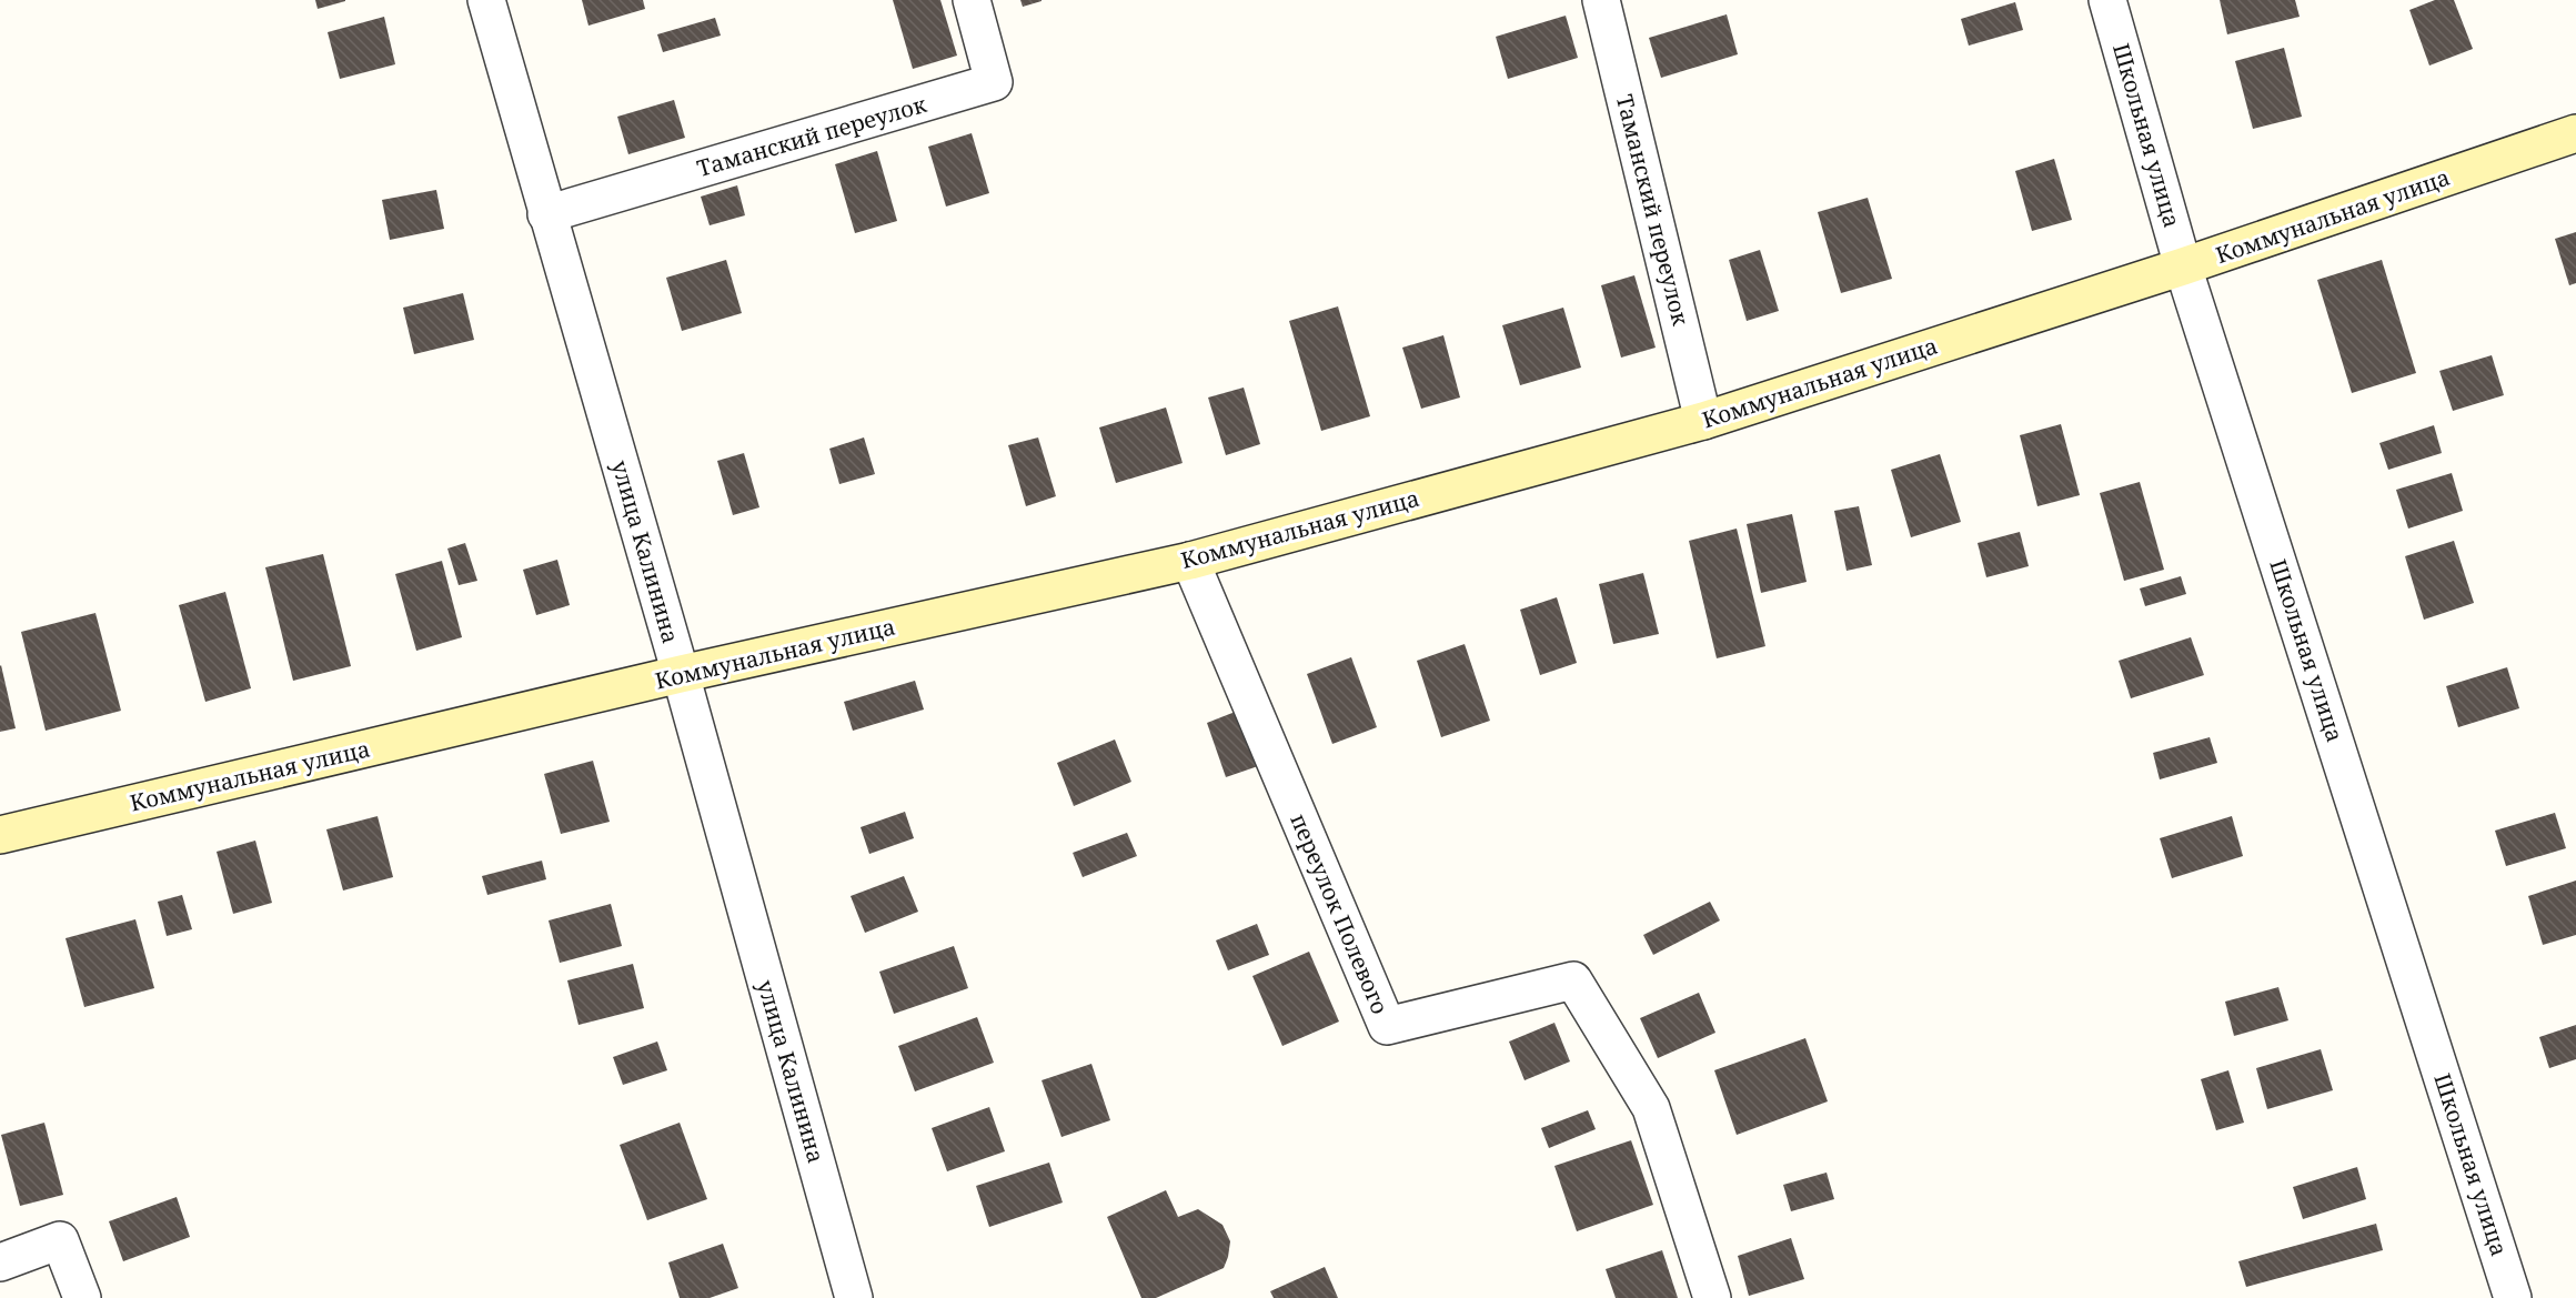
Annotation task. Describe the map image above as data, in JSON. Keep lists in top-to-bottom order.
{
  "streets": {
    "street": [
      "Школьная улица",
      "Таманский переулок",
      "Коммунальная улица",
      "улица Калинина",
      "переулок Полевого"
    ]
  },
  "crossings": [
    ["Школьная улица", "Коммунальная улица"],
    ["Таманский переулок", "Коммунальная улица"],
    ["Таманский переулок", "улица Калинина"],
    ["Коммунальная улица", "улица Калинина"],
    ["Коммунальная улица", "переулок Полевого"]
  ]
}
